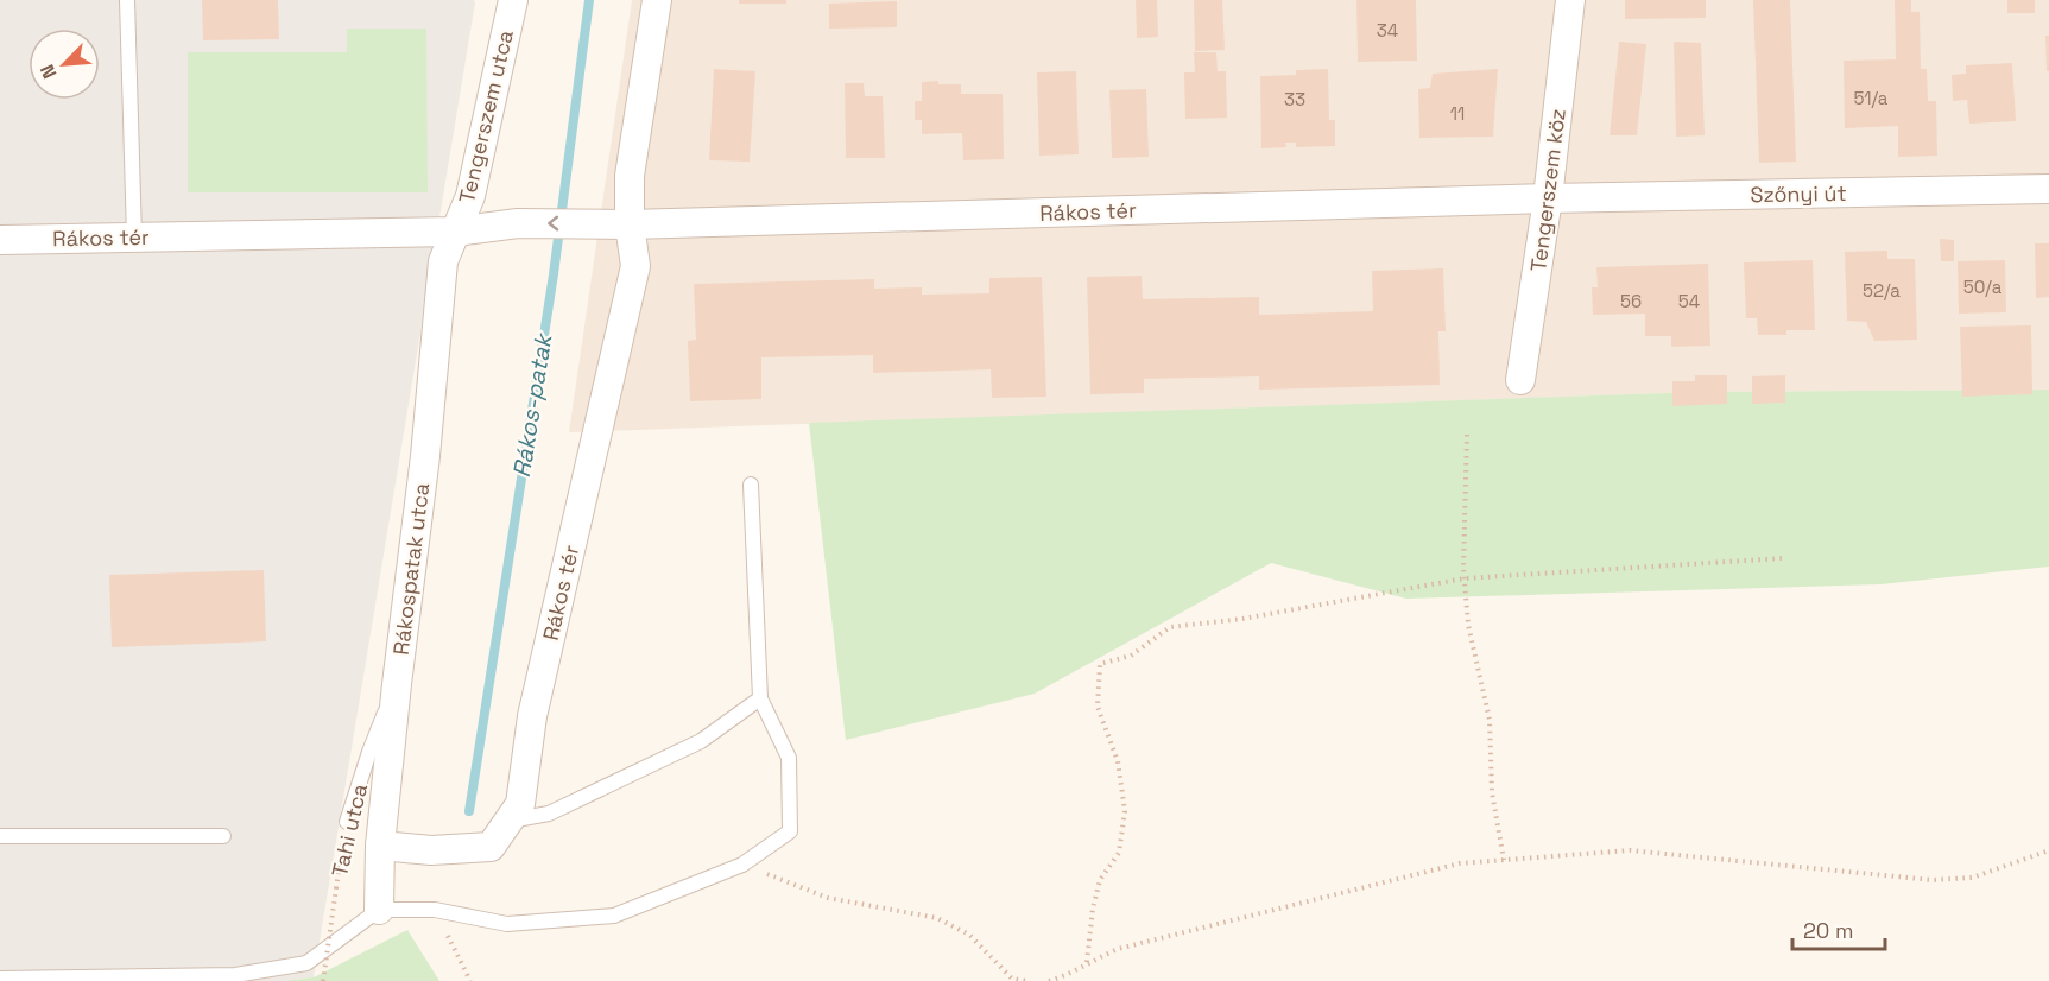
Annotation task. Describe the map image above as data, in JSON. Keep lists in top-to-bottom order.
{
  "streets": {
    "street": [
      "Tengerszem utca",
      "Tengerszem köz",
      "Szőnyi út",
      "Rákos tér",
      "Rákospatak utca"
    ],
    "lane": ["Tahi utca"]
  },
  "crossings": [
    ["Tengerszem utca", "Rákos tér"],
    ["Tengerszem utca", "Rákospatak utca"],
    ["Tengerszem köz", "Szőnyi út"],
    ["Tengerszem köz", "Rákos tér"],
    ["Szőnyi út", "Rákos tér"],
    ["Rákos tér", "Rákospatak utca"],
    ["Rákospatak utca", "Tahi utca"]
  ],
  "water": ["Rákos-patak"],
  "house_numbers": [
    "34",
    "51/a",
    "33",
    "11",
    "50/a",
    "52/a",
    "56",
    "54"
  ],
  "scale_bar": "20 m",
  "north": "bottom left"
}
